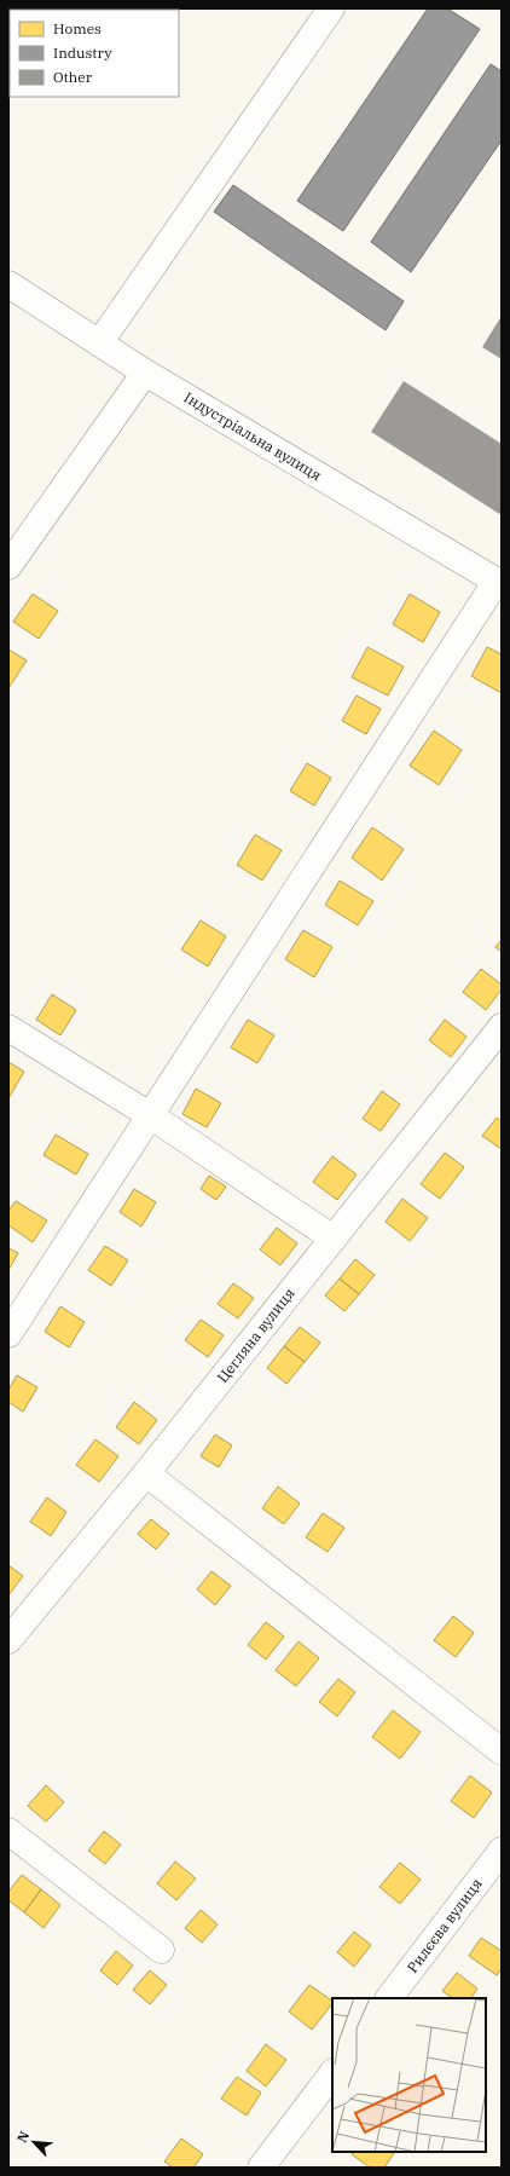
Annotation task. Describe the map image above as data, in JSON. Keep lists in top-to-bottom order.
{
  "streets": {
    "street": ["Індустріальна вулиця", "Цегляна вулиця", "Рилєєва вулиця"]
  },
  "legend": ["Homes", "Industry", "Other"],
  "north": "top left"
}
